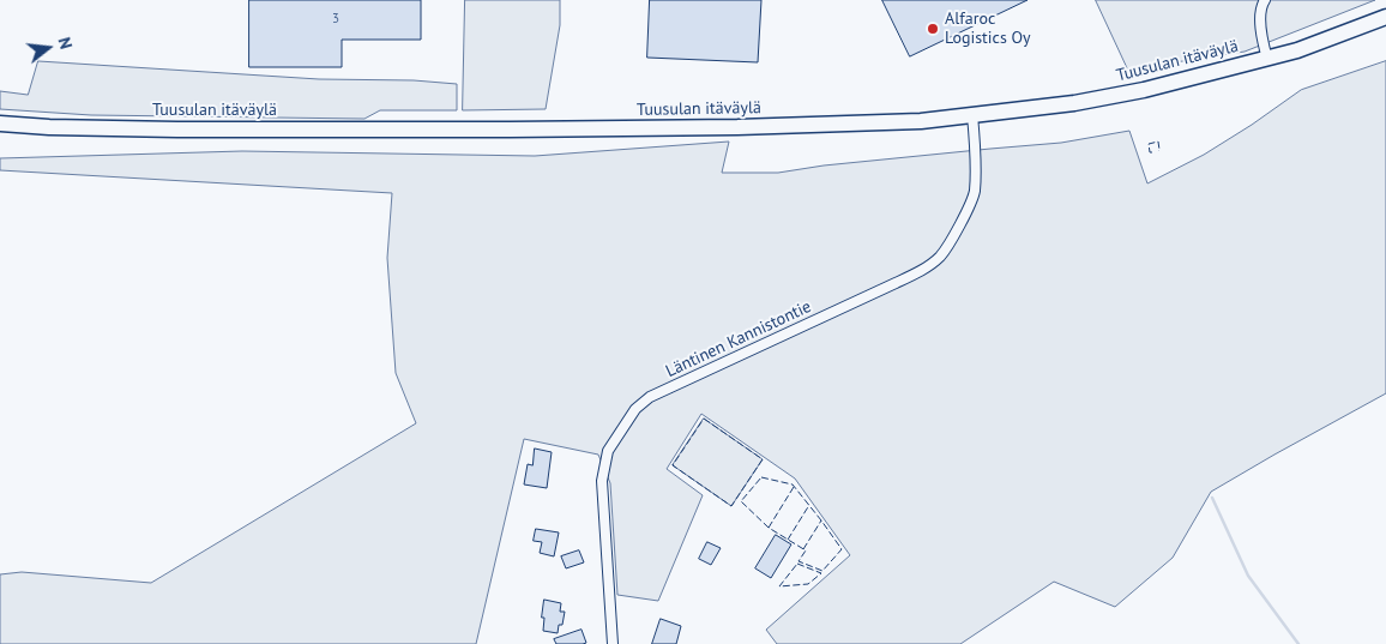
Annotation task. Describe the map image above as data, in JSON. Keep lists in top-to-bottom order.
{
  "streets": {
    "main road": ["Tuusulan itäväylä"],
    "street": ["Läntinen Kannistontie"]
  },
  "crossings": [
    ["Tuusulan itäväylä", "Läntinen Kannistontie"]
  ],
  "places": ["Alfaroc Logistics Oy"],
  "house_numbers": ["3"],
  "north": "right"
}
